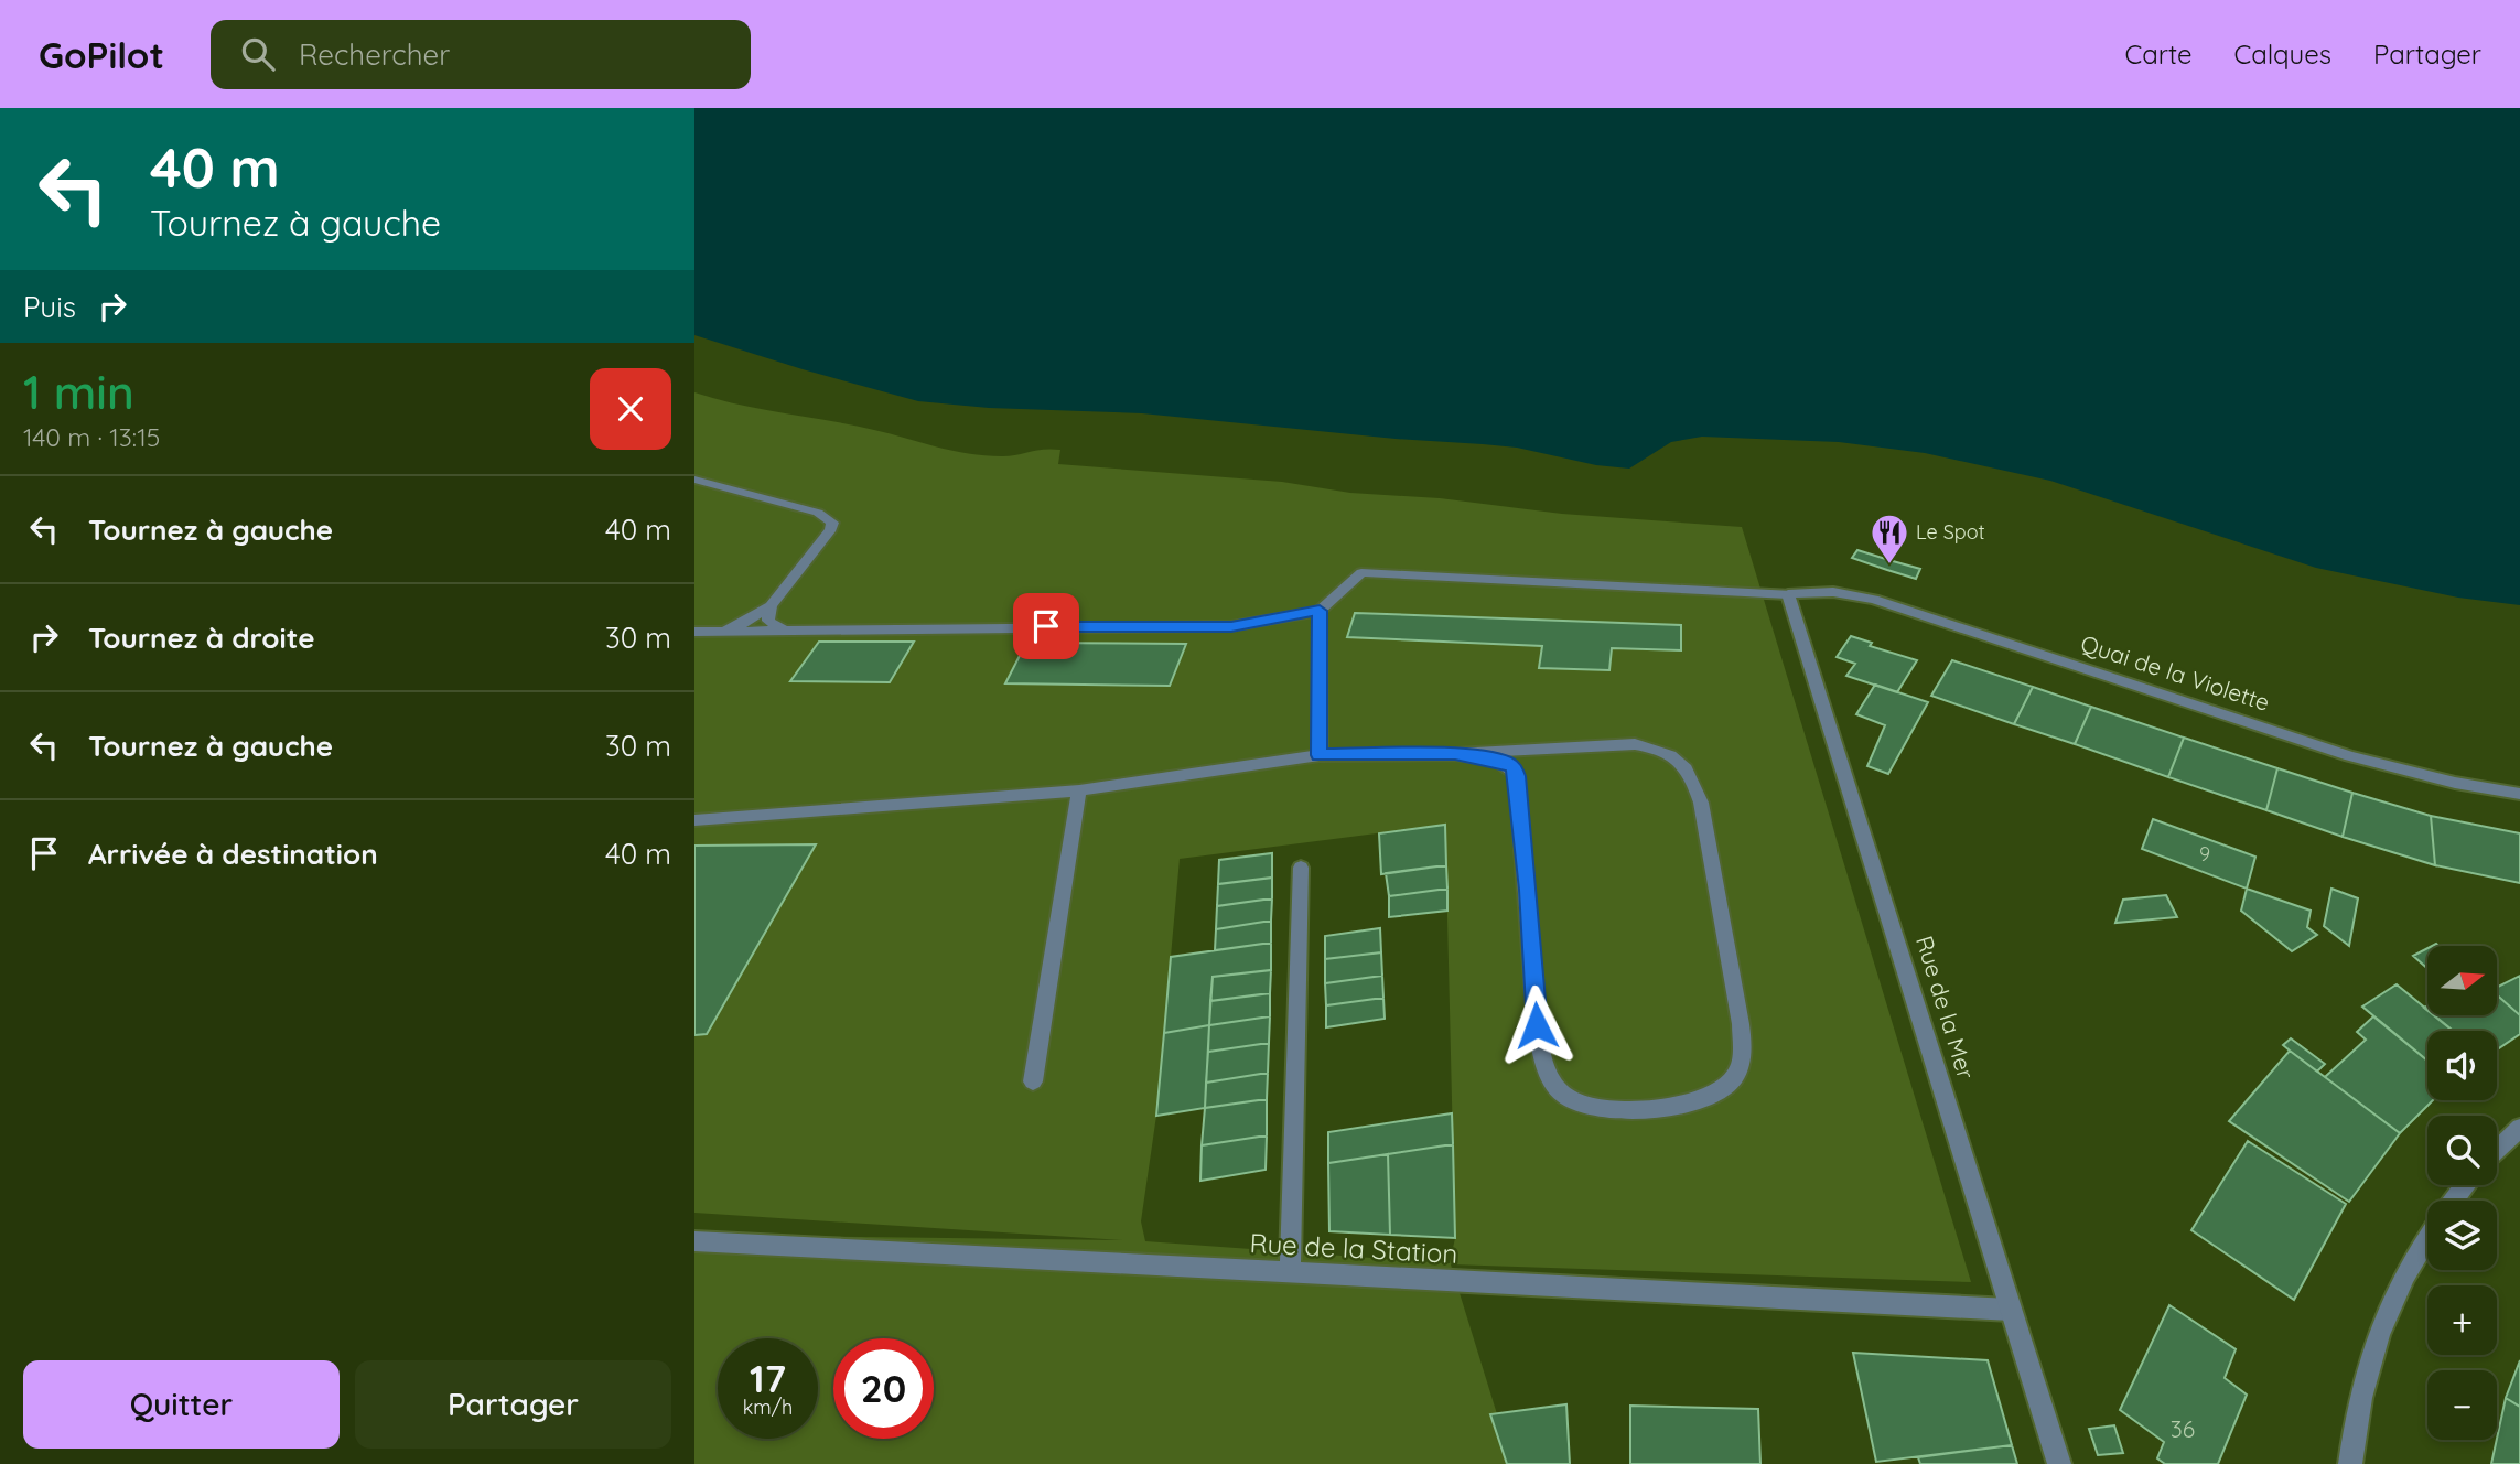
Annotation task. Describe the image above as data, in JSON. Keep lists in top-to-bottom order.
{
  "streets": {
    "street": ["Quai de la Violette", "Rue de la Mer", "Rue de la Station"]
  },
  "crossings": [
    ["Quai de la Violette", "Rue de la Mer"],
    ["Rue de la Mer", "Rue de la Station"]
  ],
  "places": {
    "restaurant": ["Le Spot"]
  },
  "house_numbers": ["9", "36"],
  "north": "right",
  "page": {
    "header": "GoPilot",
    "search": "Rechercher",
    "nav": ["Carte", "Calques", "Partager"],
    "turn": ["40 m", "Tournez à gauche"],
    "then": "Puis",
    "heading": ["1 min", "140 m · 13:15"],
    "list": [
      {
        "name": "Tournez à gauche",
        "value": "40 m"
      },
      {
        "name": "Tournez à droite",
        "value": "30 m"
      },
      {
        "name": "Tournez à gauche",
        "value": "30 m"
      },
      {
        "name": "Arrivée à destination",
        "value": "40 m"
      }
    ],
    "map_buttons": ["+", "−"],
    "speed": "17 km/h",
    "limit": "20",
    "buttons": ["Quitter", "Partager"]
  }
}
